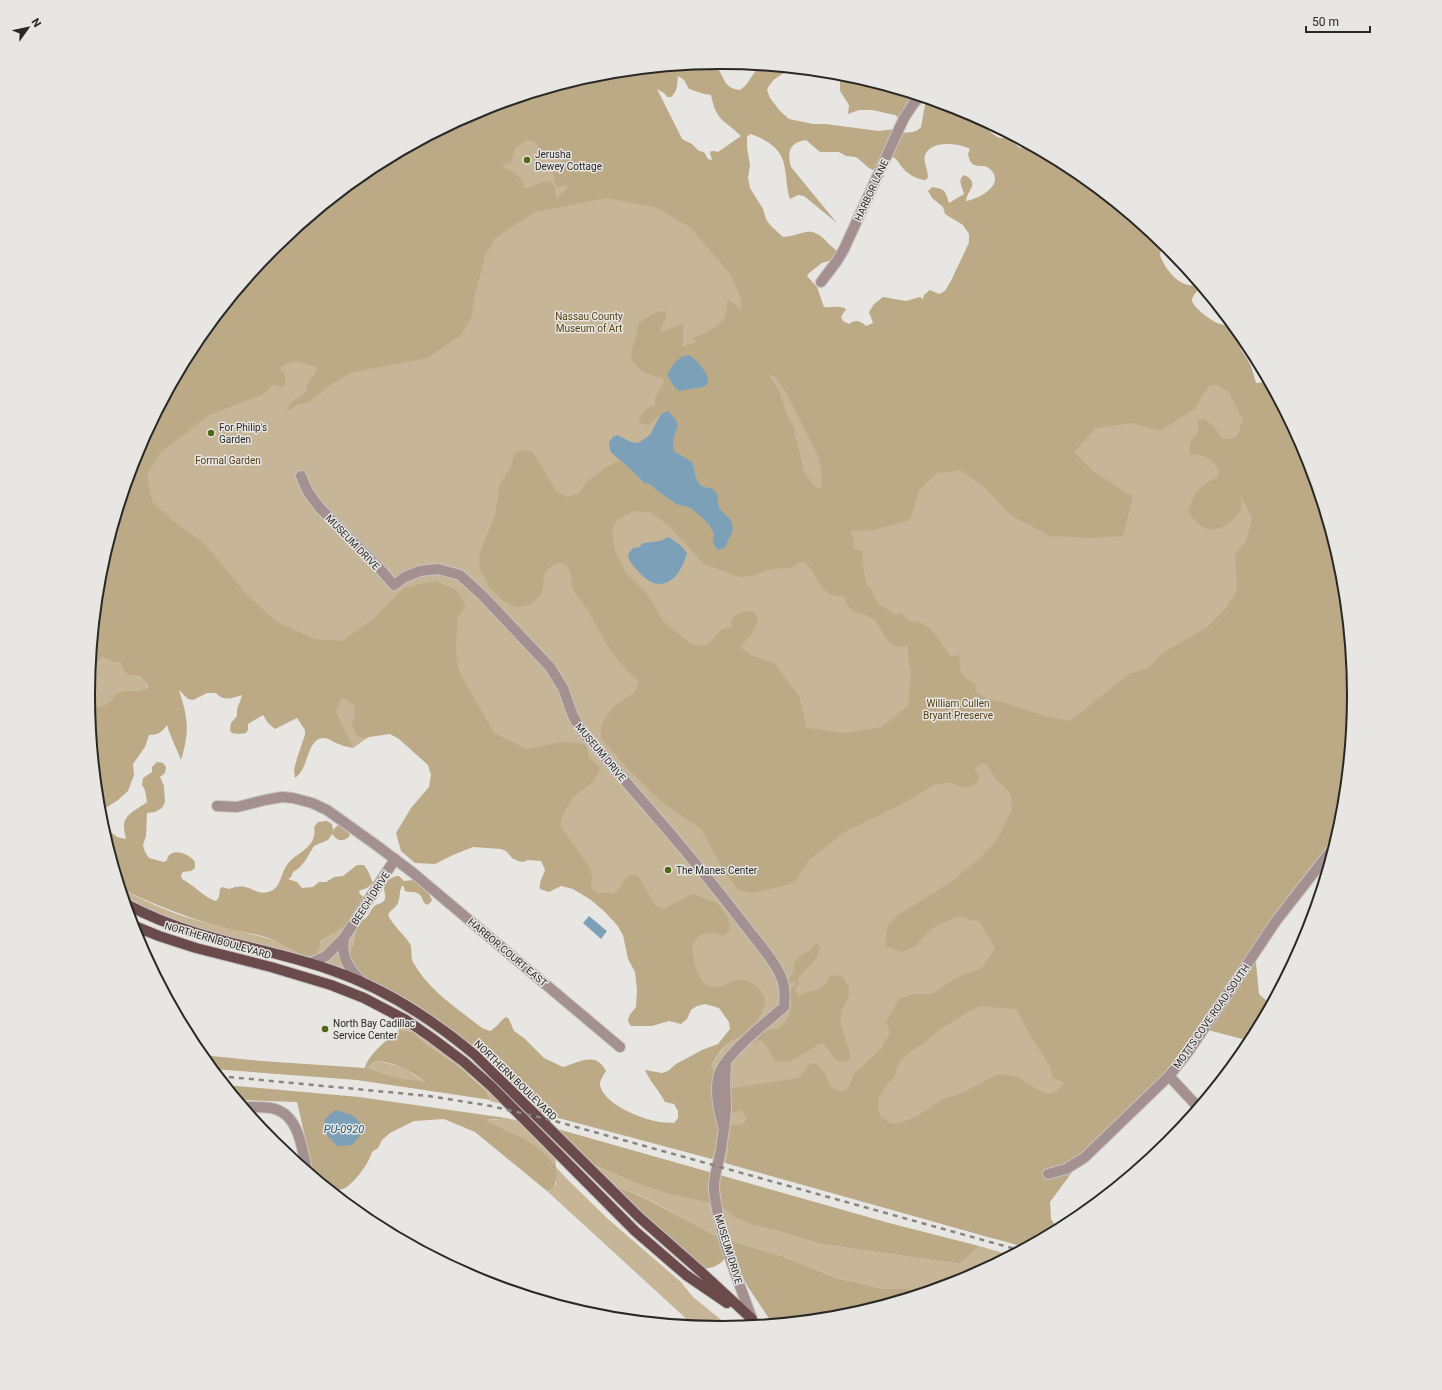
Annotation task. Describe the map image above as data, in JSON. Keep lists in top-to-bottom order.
{
  "streets": {
    "main road": ["NORTHERN BOULEVARD"],
    "street": [
      "HARBOR LANE",
      "MUSEUM DRIVE",
      "BEECH DRIVE",
      "HARBOR COURT EAST",
      "MOTTS COVE ROAD SOUTH"
    ]
  },
  "crossings": [
    ["BEECH DRIVE", "NORTHERN BOULEVARD"],
    ["BEECH DRIVE", "HARBOR COURT EAST"]
  ],
  "water": ["PU-0920"],
  "parks": ["Nassau County Museum of Art", "Formal Garden", "William Cullen Bryant Preserve"],
  "places": [
    "Jerusha Dewey Cottage",
    "For Philip's Garden",
    "The Manes Center",
    "North Bay Cadillac Service Center"
  ],
  "scale_bar": "50 m",
  "north": "top right"
}
